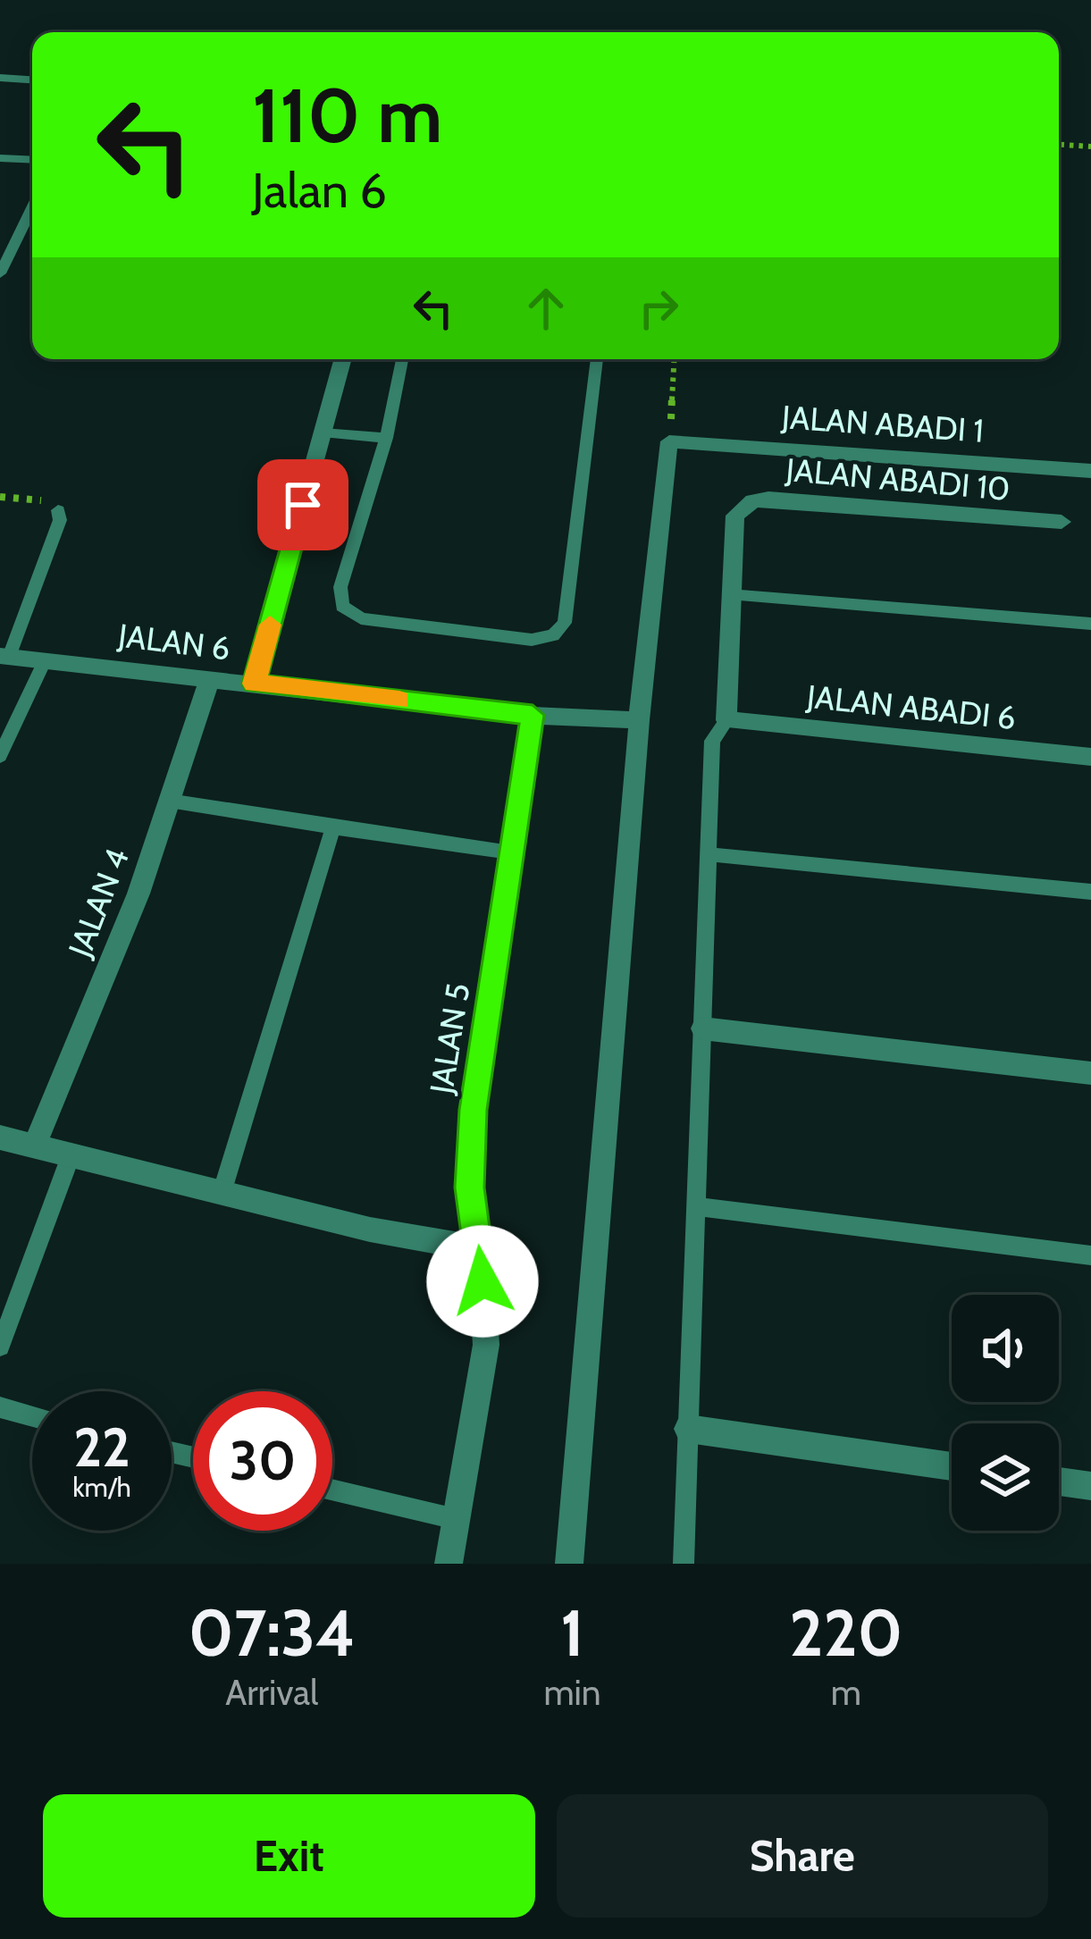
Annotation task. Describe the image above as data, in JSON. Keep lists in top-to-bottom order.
{
  "streets": {
    "street": [
      "JALAN ABADI 1",
      "JALAN ABADI 10",
      "JALAN 6",
      "JALAN ABADI 6",
      "JALAN 4",
      "JALAN 5"
    ]
  },
  "crossings": [
    ["JALAN 6", "JALAN 4"],
    ["JALAN 6", "JALAN 5"]
  ],
  "page": {
    "turn": ["110 m", "Jalan 6"],
    "speed": "22 km/h",
    "limit": "30",
    "eta": [
      "07:34",
      "Arrival",
      "1",
      "min",
      "220",
      "m"
    ],
    "buttons": ["Exit", "Share"]
  }
}
